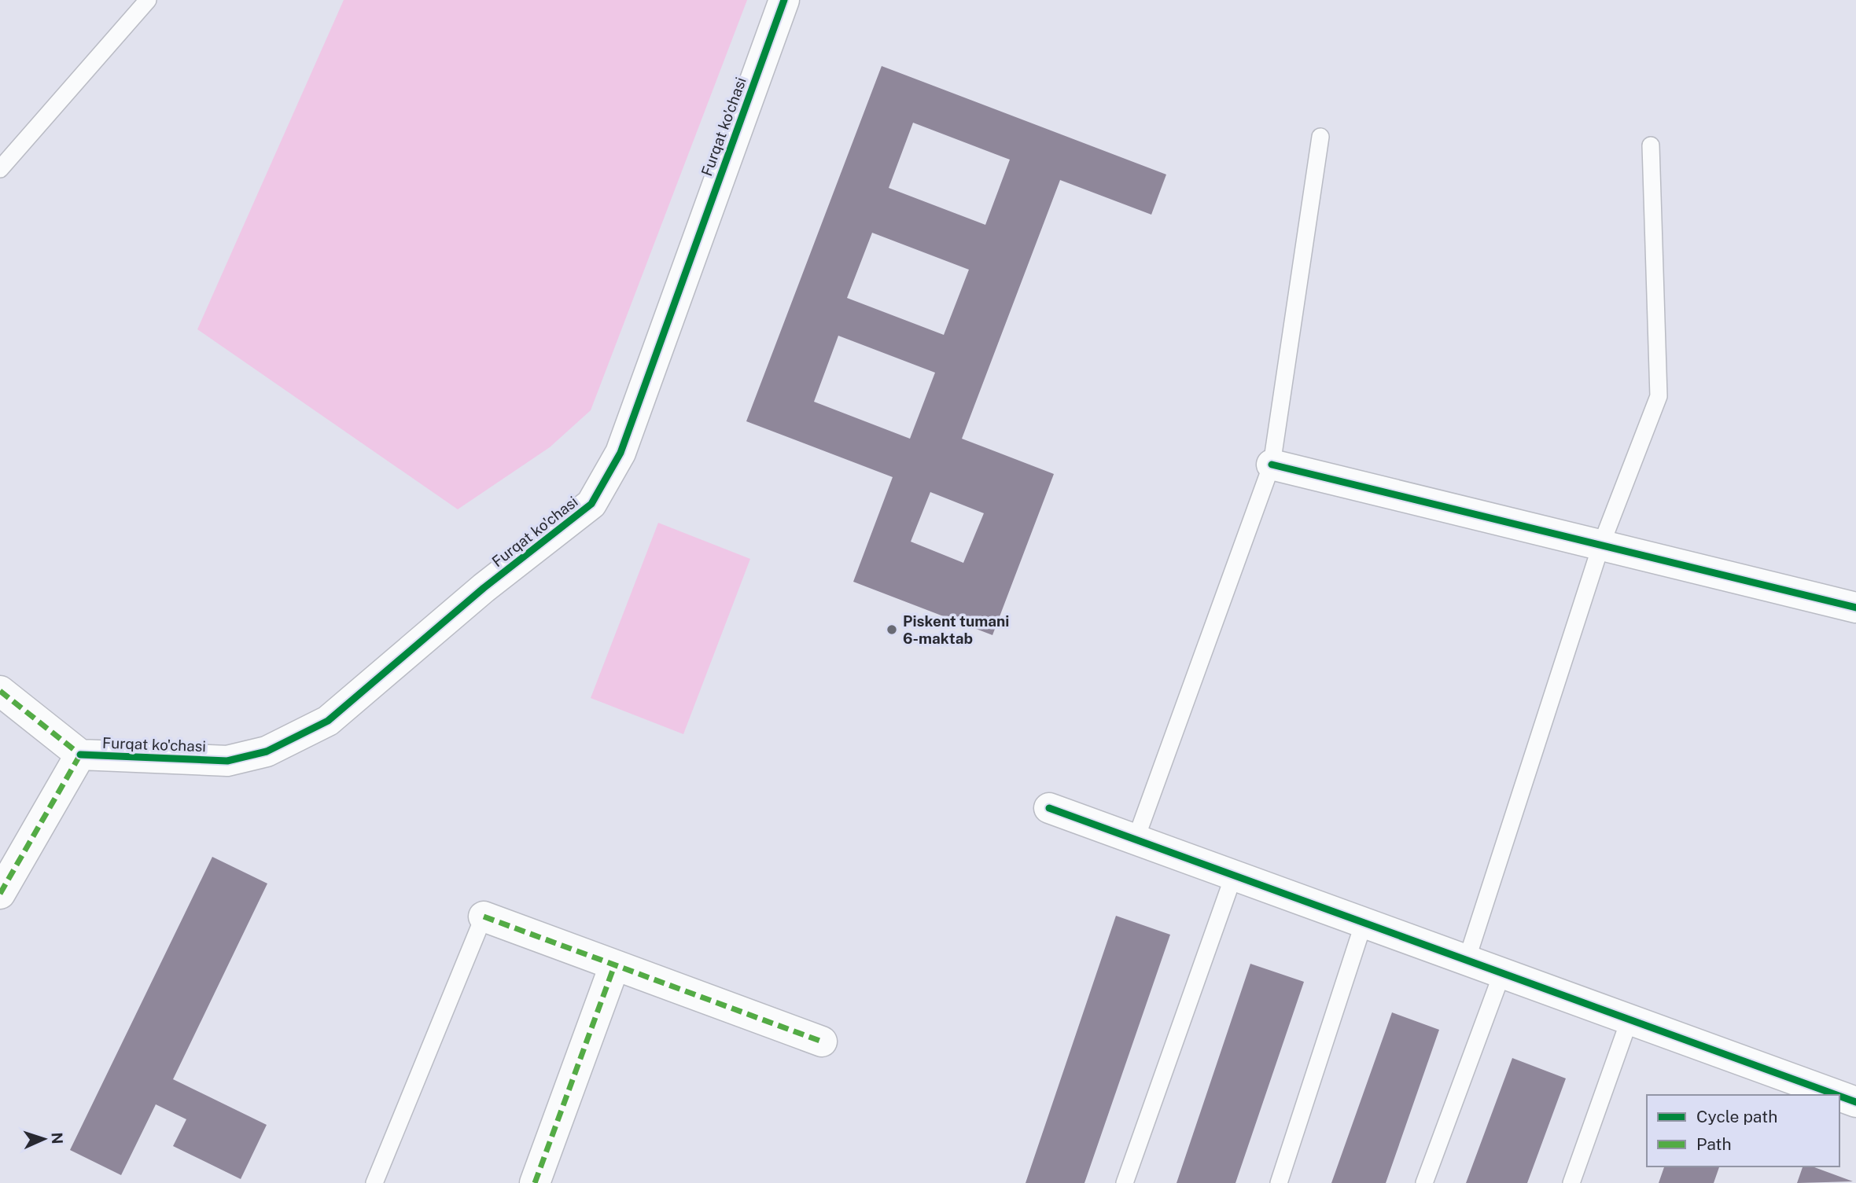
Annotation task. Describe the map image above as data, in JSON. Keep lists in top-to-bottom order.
{
  "streets": {
    "street": ["Furqat ko'chasi"]
  },
  "places": ["Piskent tumani 6-maktab"],
  "legend": ["Cycle path", "Path"],
  "north": "right"
}
